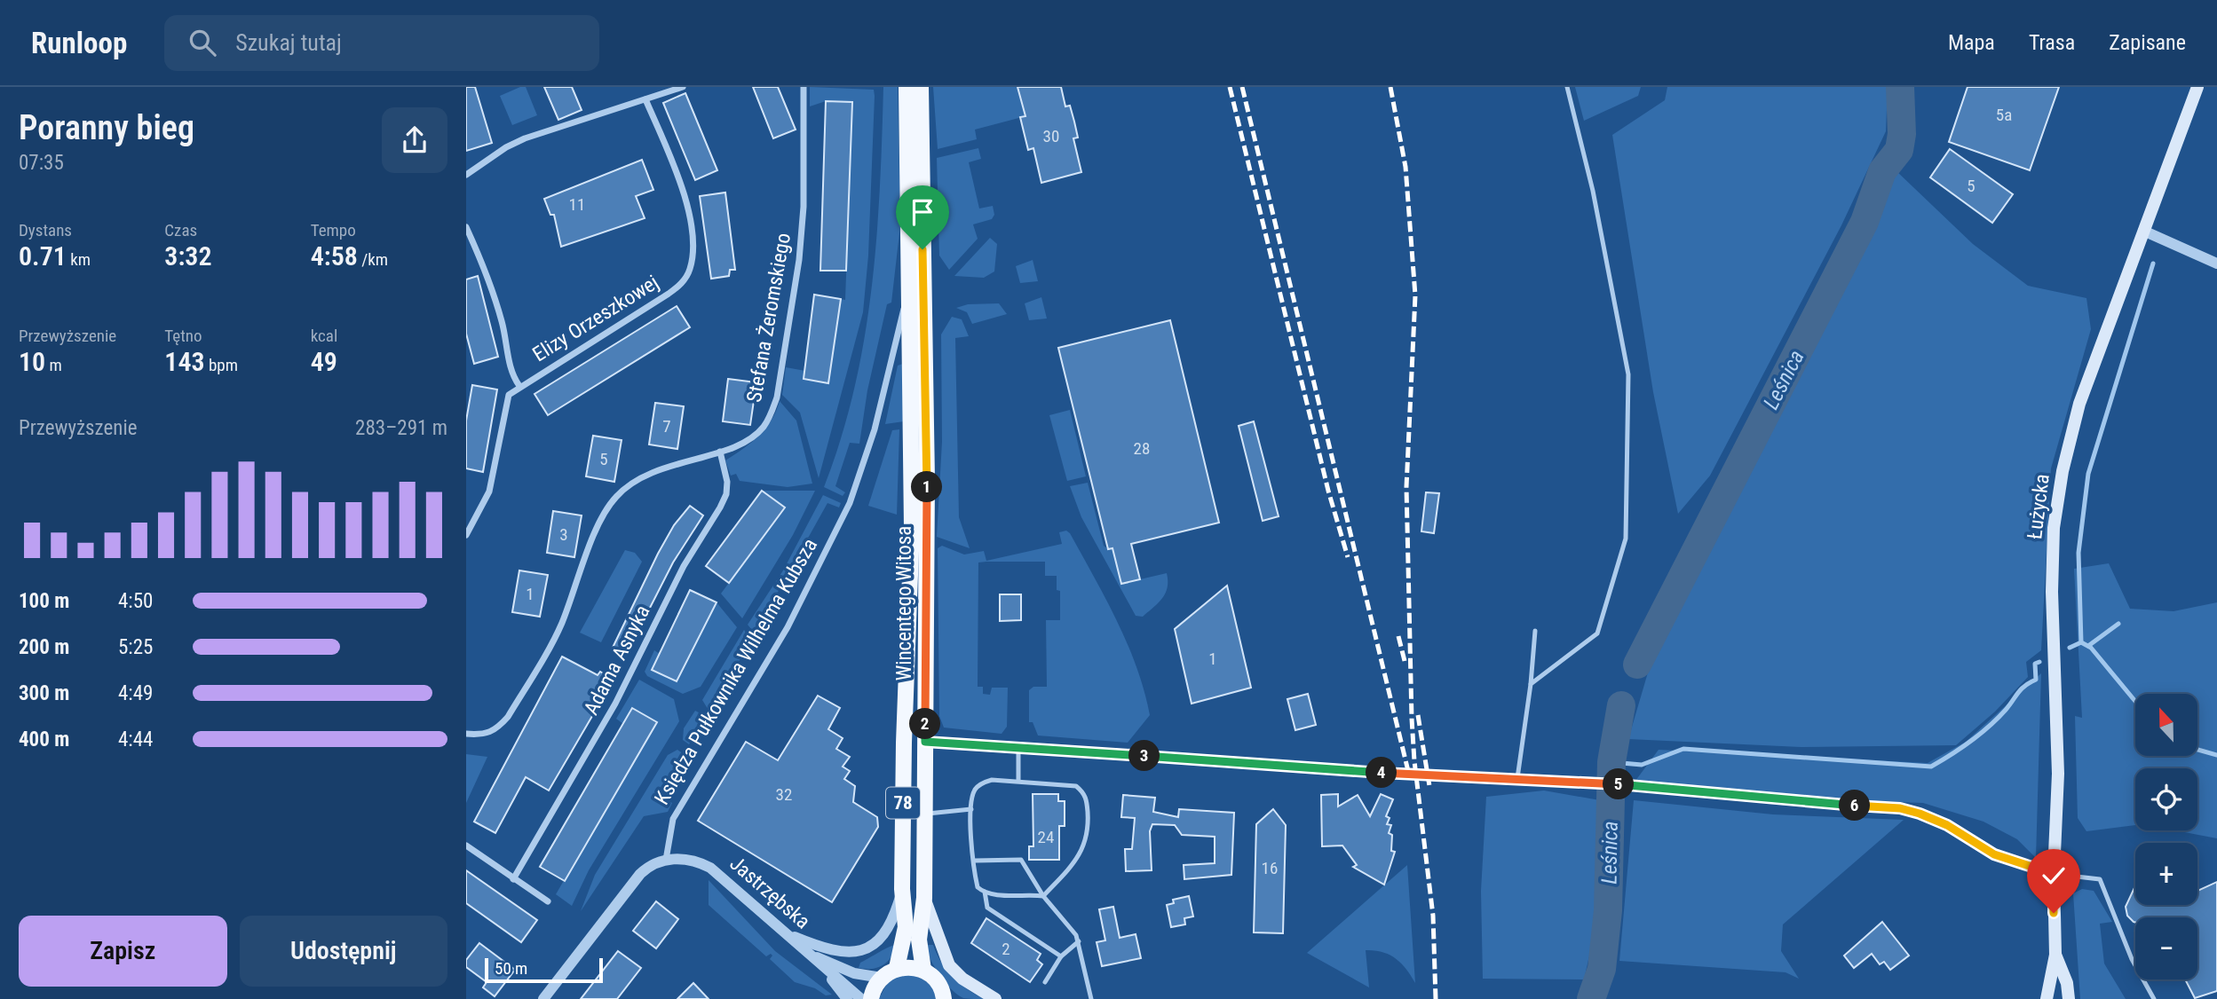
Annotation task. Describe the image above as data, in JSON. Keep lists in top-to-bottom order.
{
  "streets": {
    "main road": ["Łużycka", "Wincentego Witosa", "78"],
    "street": [
      "Stefana Żeromskiego",
      "Elizy Orzeszkowej",
      "Adama Asnyka",
      "Księdza Pułkownika Wilhelma Kubsza",
      "Jastrzębska"
    ]
  },
  "crossings": [
    ["Stefana Żeromskiego", "Adama Asnyka"],
    ["Wincentego Witosa", "Księdza Pułkownika Wilhelma Kubsza"],
    ["Księdza Pułkownika Wilhelma Kubsza", "Jastrzębska"]
  ],
  "water": ["Leśnica"],
  "house_numbers": [
    "5a",
    "30",
    "5",
    "11",
    "7",
    "28",
    "5",
    "3",
    "1",
    "1",
    "32",
    "24",
    "16",
    "2"
  ],
  "scale_bar": "50 m",
  "north": "top",
  "page": {
    "header": "Runloop",
    "search": "Szukaj tutaj",
    "nav": ["Mapa", "Trasa", "Zapisane"],
    "heading": ["Poranny bieg", "07:35"],
    "stats": [
      ["Dystans", "0.71 km"],
      ["Czas", "3:32"],
      ["Tempo", "4:58 /km"],
      ["Przewyższenie", "10 m"],
      ["Tętno", "143 bpm"],
      ["kcal", "49"]
    ],
    "chart": ["Przewyższenie", "283–291 m"],
    "pins": [
      "1",
      "2",
      "3",
      "4",
      "5",
      "6"
    ],
    "list": [
      {
        "name": "100 m",
        "note": "4:50"
      },
      {
        "name": "200 m",
        "note": "5:25"
      },
      {
        "name": "300 m",
        "note": "4:49"
      },
      {
        "name": "400 m",
        "note": "4:44"
      }
    ],
    "map_buttons": ["+", "−"],
    "buttons": ["Zapisz", "Udostępnij"],
    "scale": "50 m"
  }
}
